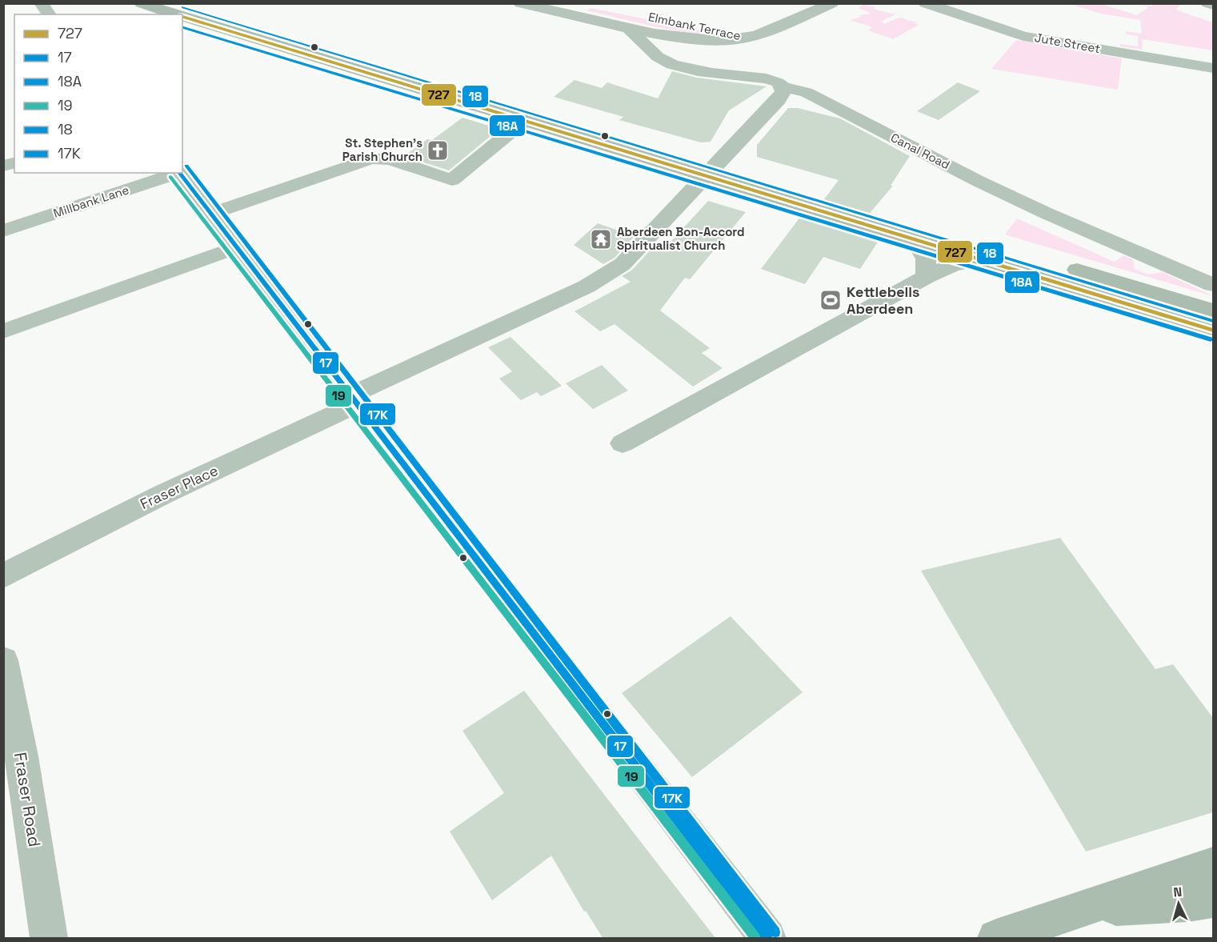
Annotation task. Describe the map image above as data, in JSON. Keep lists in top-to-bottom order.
{
  "streets": {
    "street": [
      "Elmbank Terrace",
      "Jute Street",
      "Canal Road",
      "Millbank Lane",
      "Fraser Place",
      "Fraser Road"
    ]
  },
  "crossings": [
    ["Elmbank Terrace", "Canal Road"],
    ["Canal Road", "Fraser Place"]
  ],
  "places": {
    "church": ["St. Stephen's Parish Church"],
    "temple": ["Aberdeen Bon-Accord Spiritualist Church"],
    "sports": ["Kettlebells Aberdeen"]
  },
  "lines": [
    "transit line 18",
    "transit line 727",
    "transit line 18A",
    "transit line 17K",
    "transit line 17",
    "transit line 19"
  ],
  "legend": [
    "727",
    "17",
    "18A",
    "19",
    "18",
    "17K"
  ],
  "north": "top"
}
